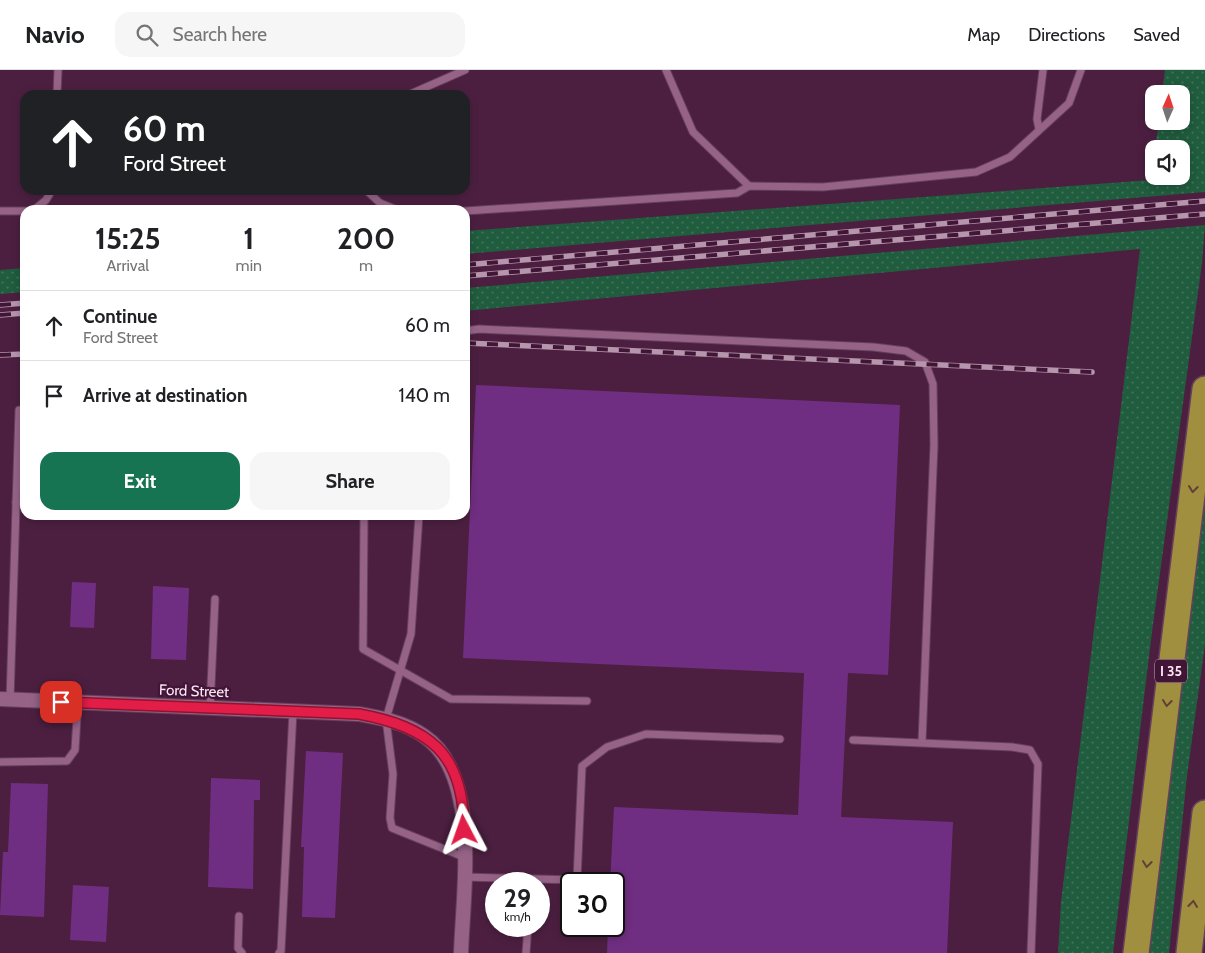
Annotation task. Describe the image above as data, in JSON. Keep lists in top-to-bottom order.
{
  "streets": {
    "highway": ["I 35"],
    "street": ["Ford Street"]
  },
  "north": "top",
  "page": {
    "header": "Navio",
    "search": "Search here",
    "nav": ["Map", "Directions", "Saved"],
    "turn": ["60 m", "Ford Street"],
    "eta": [
      "15:25",
      "Arrival",
      "1",
      "min",
      "200",
      "m"
    ],
    "list": [
      {
        "name": "Continue",
        "note": "Ford Street",
        "value": "60 m"
      },
      {
        "name": "Arrive at destination",
        "value": "140 m"
      }
    ],
    "buttons": ["Exit", "Share"],
    "speed": "29 km/h",
    "limit": "30"
  }
}
